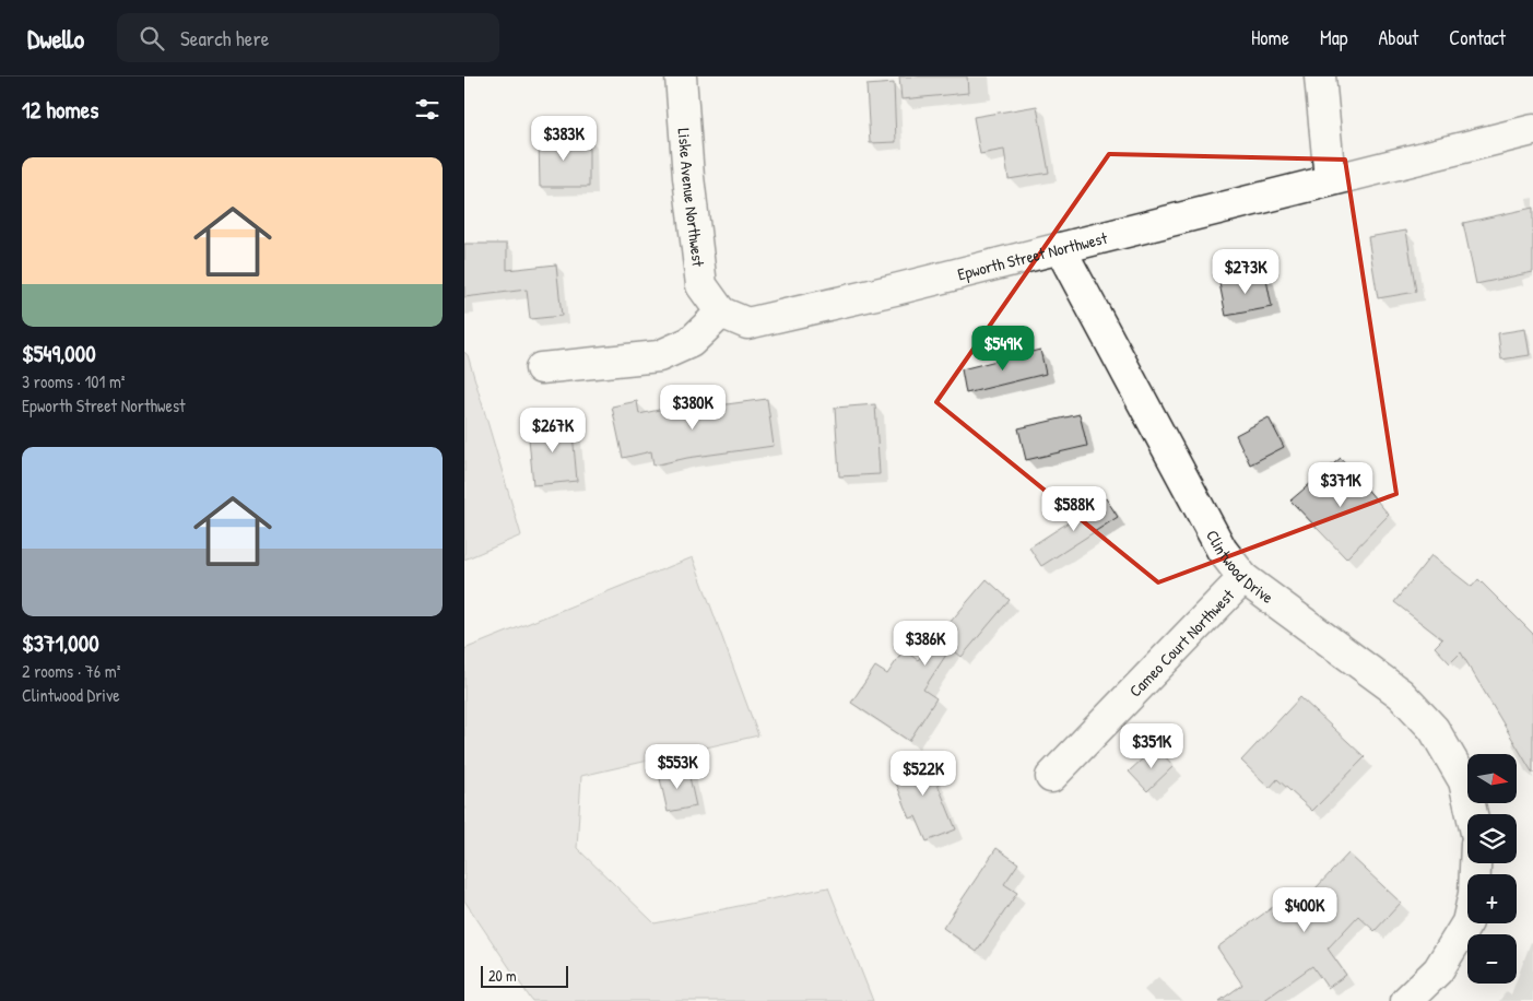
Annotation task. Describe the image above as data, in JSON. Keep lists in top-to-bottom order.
{
  "streets": {
    "street": [
      "Liske Avenue Northwest",
      "Epworth Street Northwest",
      "Clintwood Drive",
      "Cameo Court Northwest"
    ]
  },
  "crossings": [
    ["Liske Avenue Northwest", "Epworth Street Northwest"],
    ["Epworth Street Northwest", "Clintwood Drive"],
    ["Clintwood Drive", "Cameo Court Northwest"]
  ],
  "scale_bar": "20 m",
  "north": "right",
  "page": {
    "header": "Dwello",
    "search": "Search here",
    "nav": [
      "Home",
      "Map",
      "About",
      "Contact"
    ],
    "heading": "12 homes",
    "price": [
      "$383K",
      "$273K",
      "$549K",
      "$380K",
      "$267K",
      "$371K",
      "$588K",
      "$386K",
      "$351K",
      "$553K",
      "$522K",
      "$400K"
    ],
    "list": [
      {
        "name": "$549,000",
        "note": "3 rooms · 101 m² · Epworth Street Northwest"
      },
      {
        "name": "$371,000",
        "note": "2 rooms · 76 m² · Clintwood Drive"
      }
    ],
    "map_buttons": ["+", "−"],
    "scale": "20 m"
  }
}
